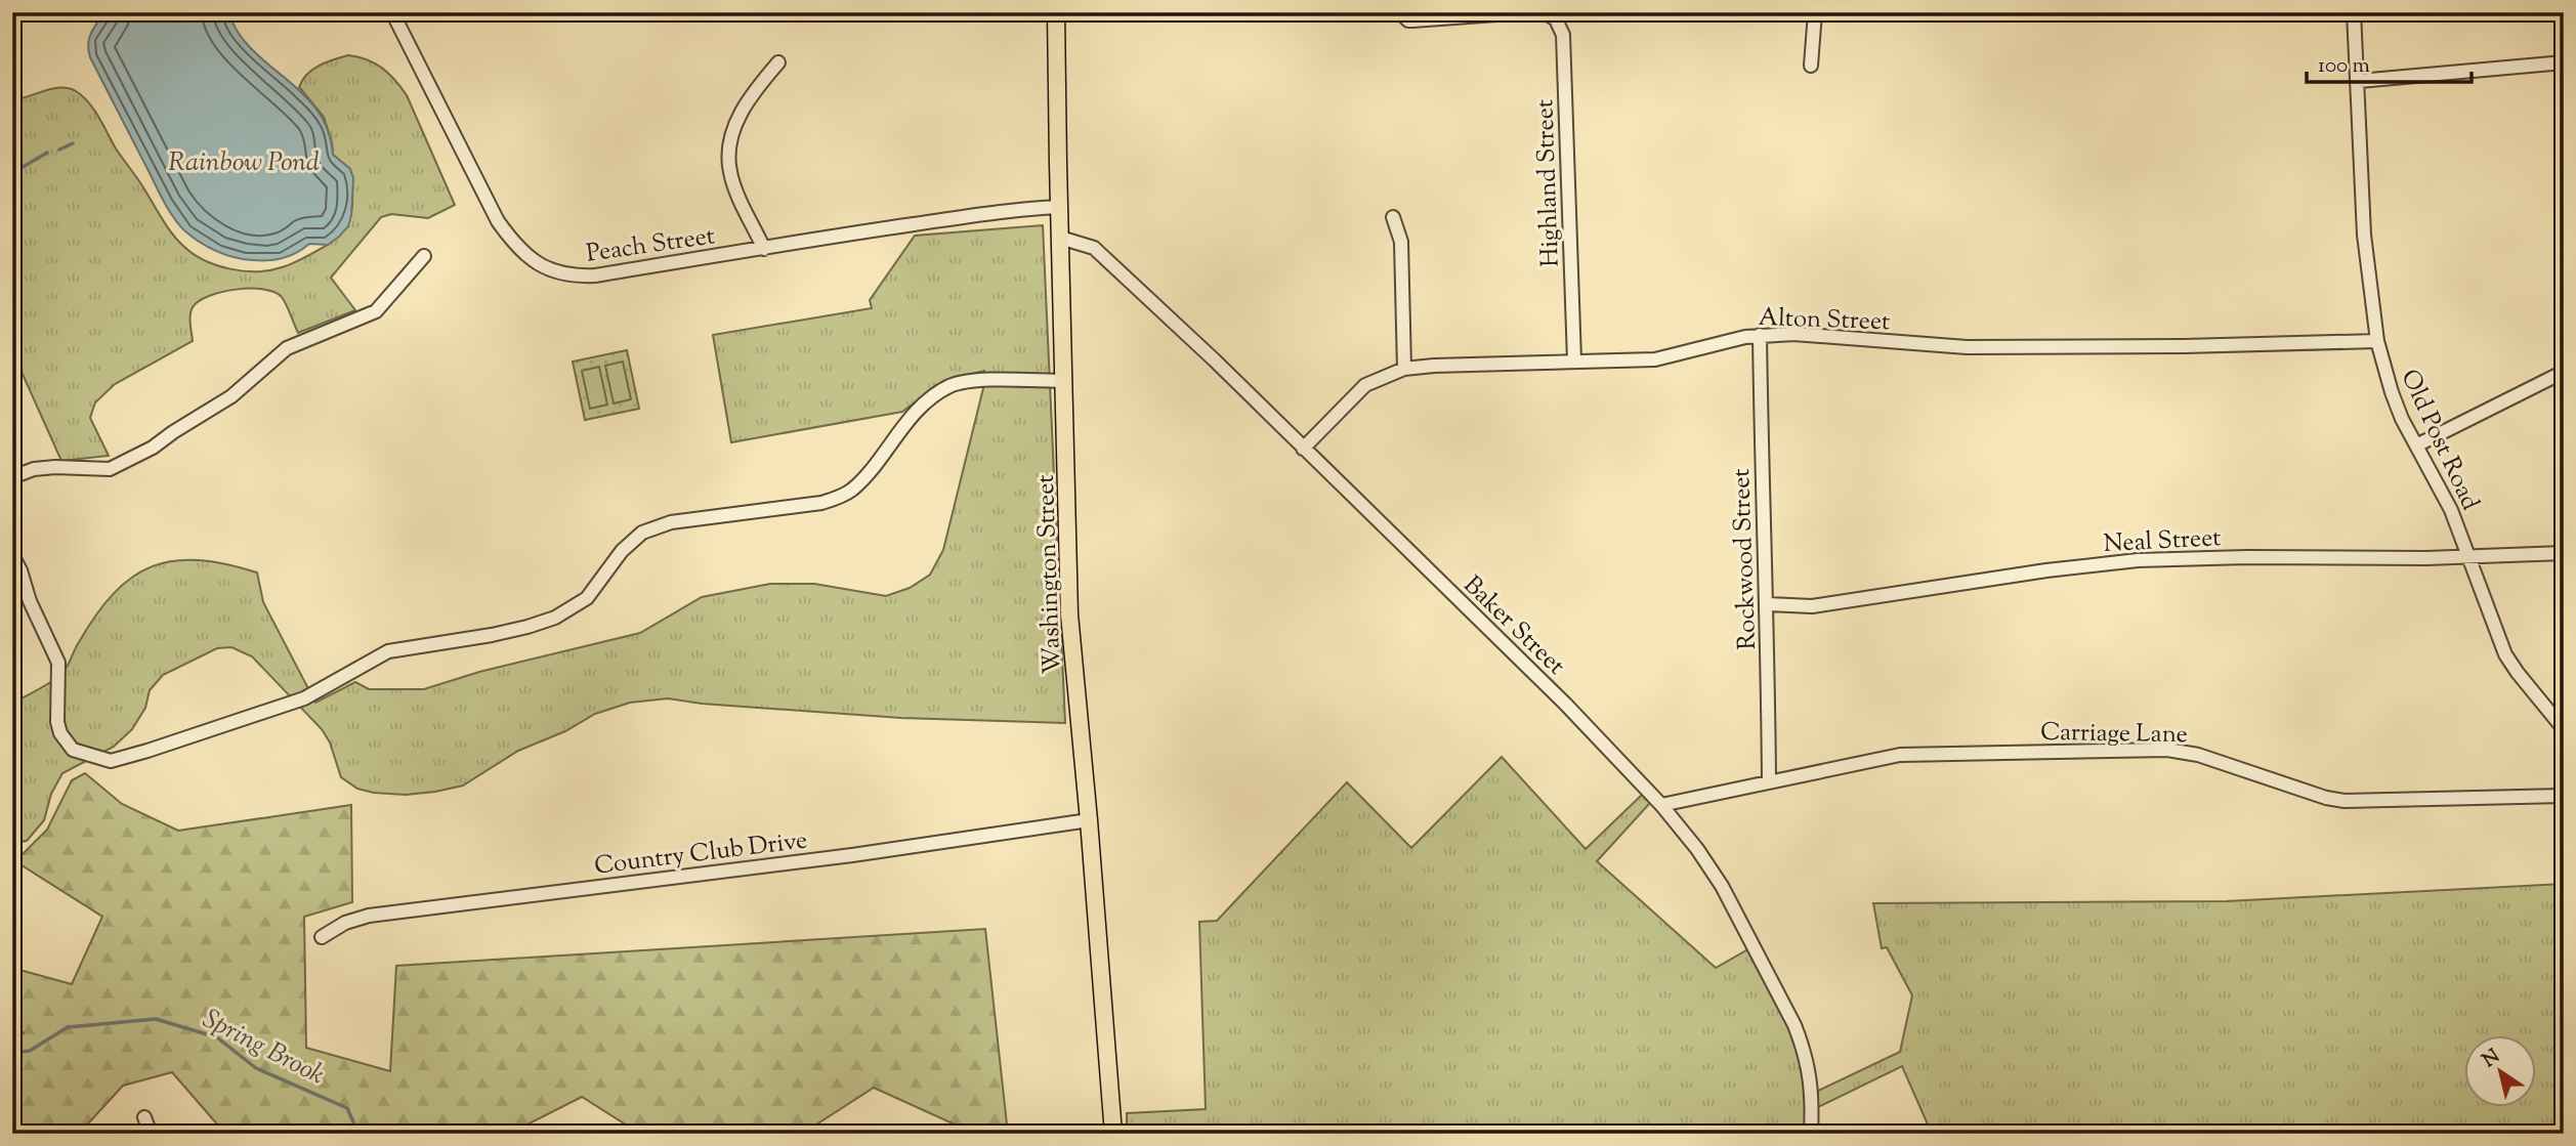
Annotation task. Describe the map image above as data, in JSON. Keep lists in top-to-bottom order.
{
  "streets": {
    "main road": ["Washington Street"],
    "street": [
      "Highland Street",
      "Peach Street",
      "Alton Street",
      "Old Post Road",
      "Neal Street",
      "Rockwood Street",
      "Baker Street",
      "Carriage Lane",
      "Country Club Drive"
    ]
  },
  "crossings": [
    ["Highland Street", "Alton Street"],
    ["Peach Street", "Washington Street"],
    ["Alton Street", "Old Post Road"],
    ["Alton Street", "Rockwood Street"],
    ["Alton Street", "Baker Street"],
    ["Old Post Road", "Neal Street"],
    ["Neal Street", "Rockwood Street"],
    ["Rockwood Street", "Carriage Lane"],
    ["Washington Street", "Baker Street"],
    ["Washington Street", "Country Club Drive"],
    ["Baker Street", "Carriage Lane"]
  ],
  "water": ["Rainbow Pond", "Spring Brook"],
  "scale_bar": "100 m",
  "north": "top left"
}
